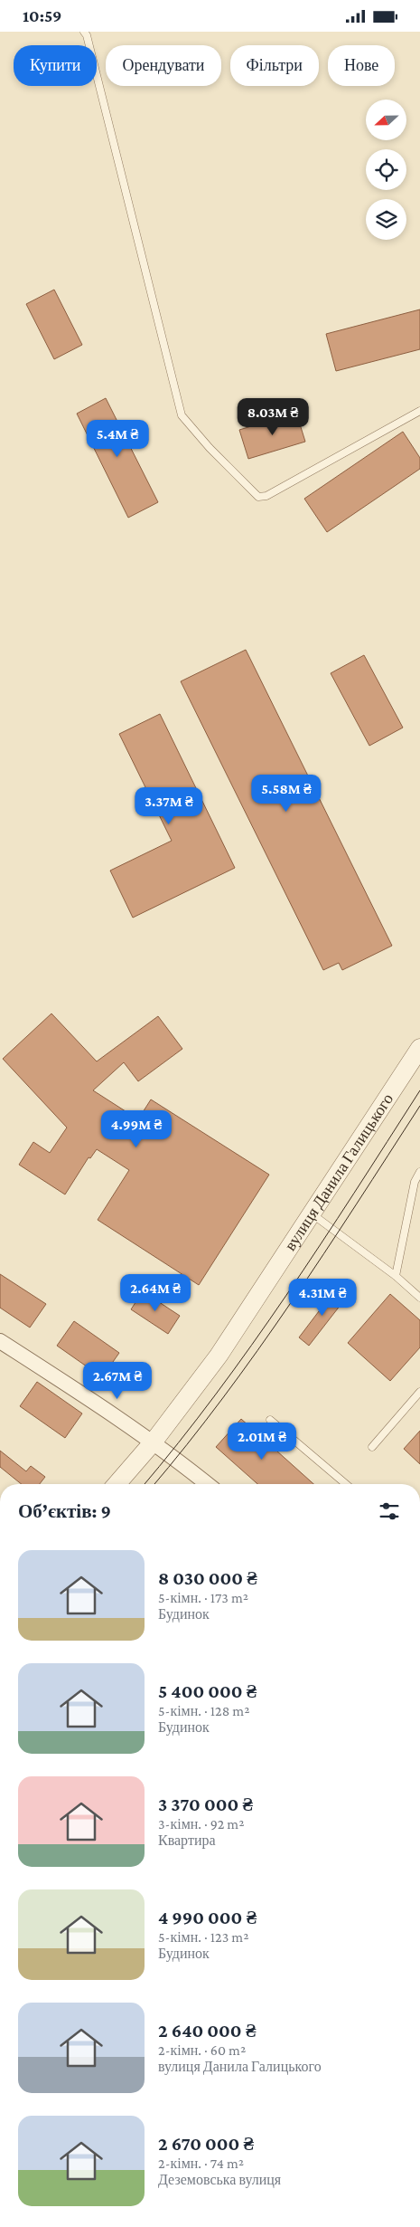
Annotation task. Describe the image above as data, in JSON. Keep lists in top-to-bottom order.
{
  "streets": {
    "street": ["вулиця Данила Галицького"]
  },
  "north": "left",
  "page": {
    "status": "10:59",
    "chip": [
      "Купити",
      "Орендувати",
      "Фільтри",
      "Нове"
    ],
    "price": [
      "8.03M ₴",
      "5.4M ₴",
      "5.58M ₴",
      "3.37M ₴",
      "4.99M ₴",
      "2.64M ₴",
      "4.31M ₴",
      "2.67M ₴",
      "2.01M ₴"
    ],
    "heading": "Об’єктів: 9",
    "list": [
      {
        "name": "8 030 000 ₴",
        "note": "5-кімн. · 173 m² · Будинок"
      },
      {
        "name": "5 400 000 ₴",
        "note": "5-кімн. · 128 m² · Будинок"
      },
      {
        "name": "3 370 000 ₴",
        "note": "3-кімн. · 92 m² · Квартира"
      },
      {
        "name": "4 990 000 ₴",
        "note": "5-кімн. · 123 m² · Будинок"
      },
      {
        "name": "2 640 000 ₴",
        "note": "2-кімн. · 60 m² · вулиця Данила Галицького"
      },
      {
        "name": "2 670 000 ₴",
        "note": "2-кімн. · 74 m² · Деземовська вулиця"
      }
    ]
  }
}
